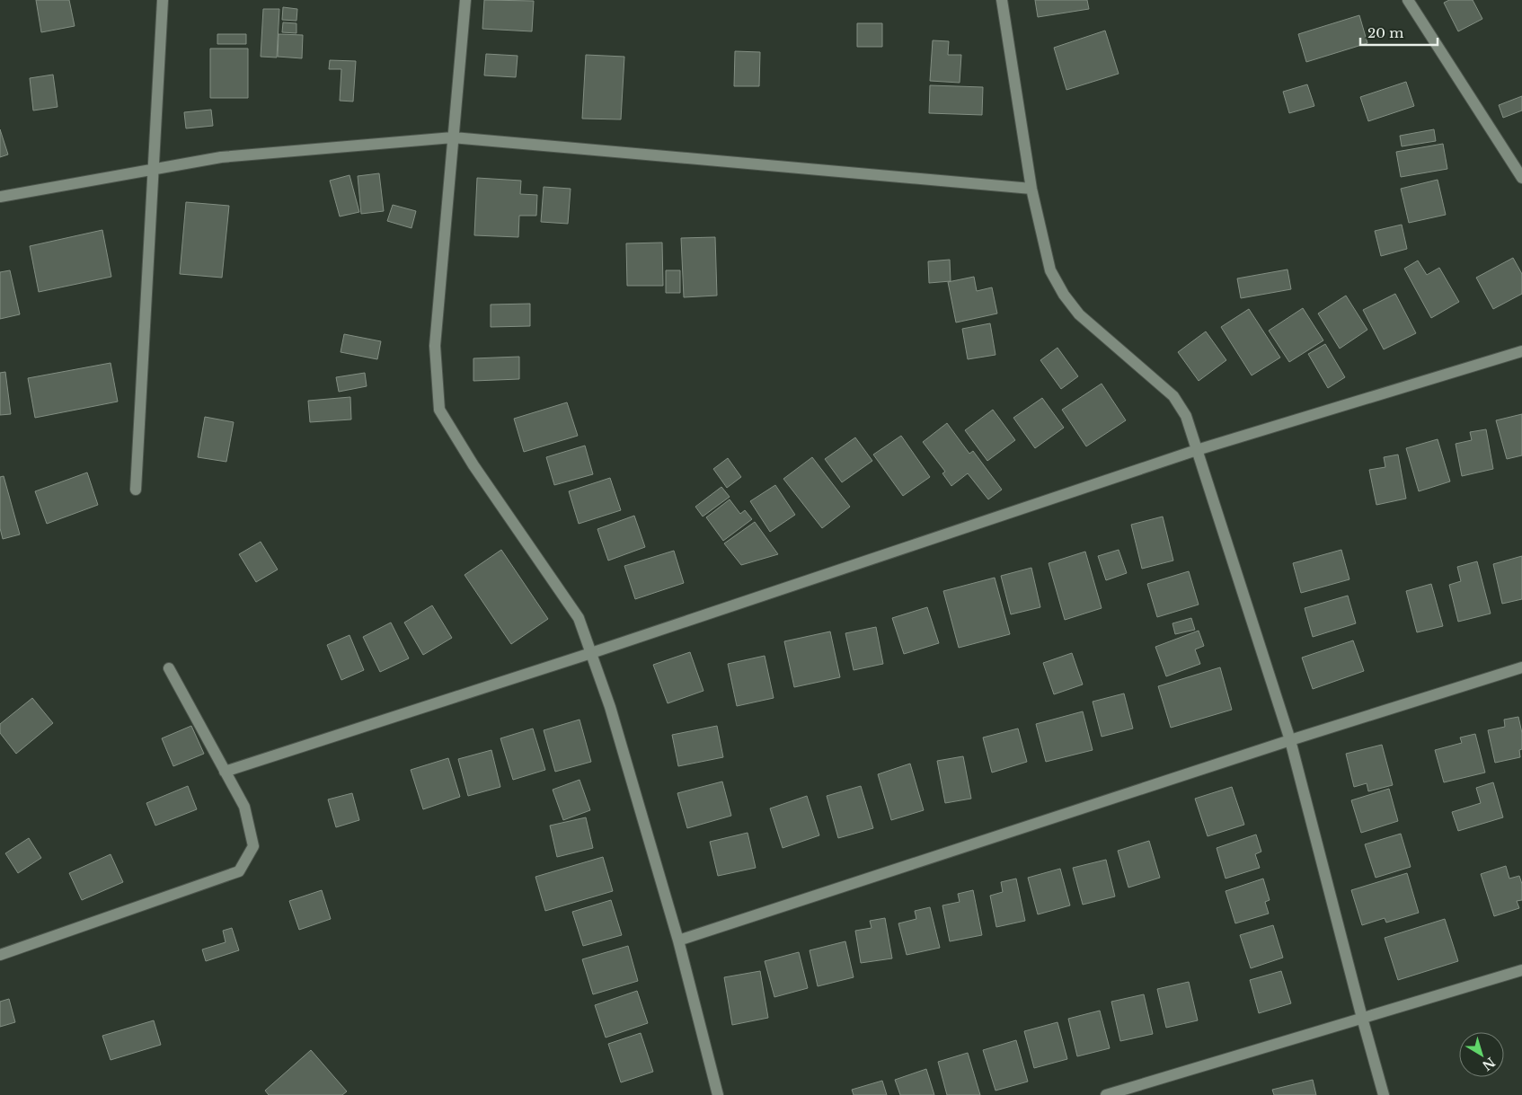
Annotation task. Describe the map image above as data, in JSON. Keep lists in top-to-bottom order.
{
  "scale_bar": "20 m",
  "north": "bottom right"
}
